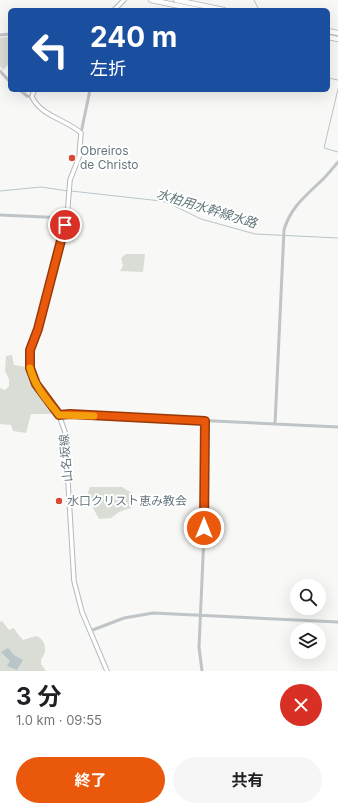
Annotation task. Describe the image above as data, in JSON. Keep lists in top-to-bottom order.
{
  "streets": {
    "main road": ["山名坂線"]
  },
  "water": ["水柏用水幹線水路"],
  "places": ["Obreiros de Christo", "水口クリスト恵み教会"],
  "page": {
    "turn": ["240 m", "左折"],
    "heading": ["3 分", "1.0 km · 09:55"],
    "buttons": ["終了", "共有"]
  }
}
